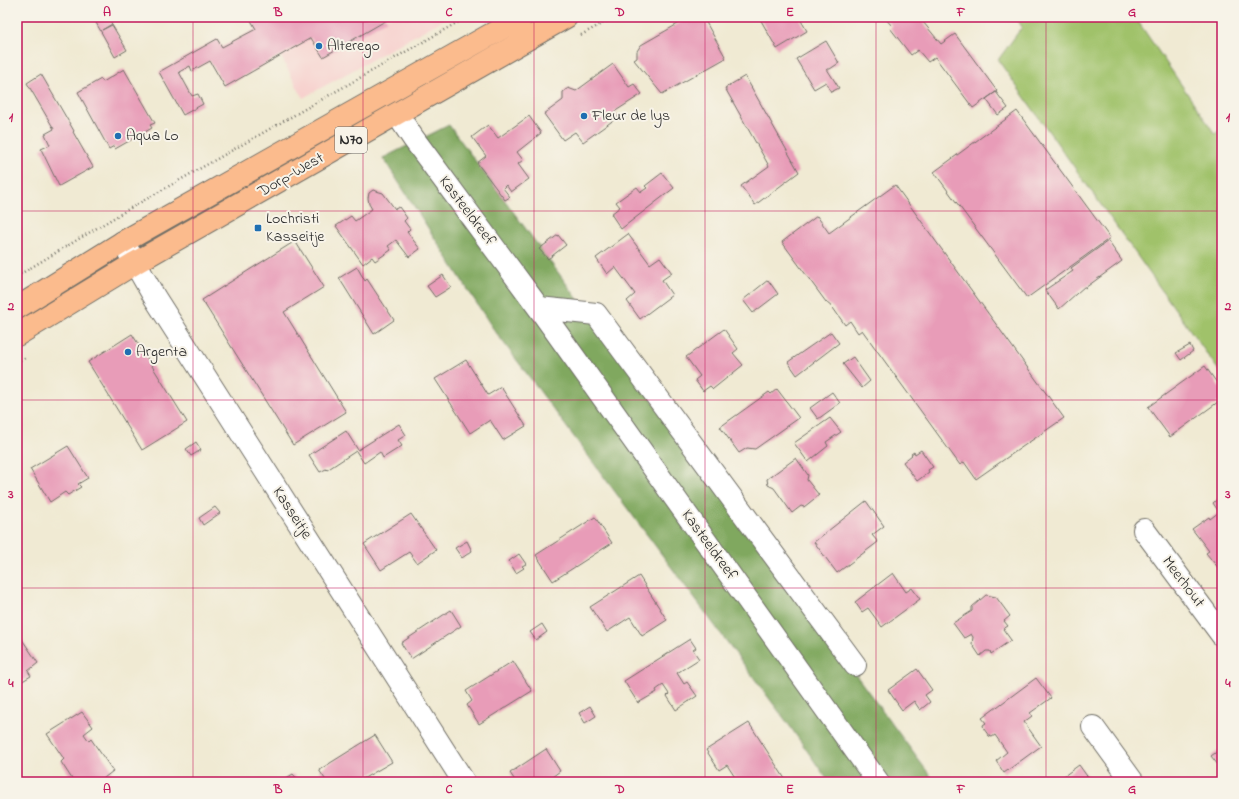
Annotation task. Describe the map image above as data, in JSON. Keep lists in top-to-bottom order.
{
  "streets": {
    "main road": ["N70", "Dorp-West"],
    "street": ["Kasteeldreef", "Kasseitje", "Meerhout"]
  },
  "crossings": [
    ["Dorp-West", "Kasteeldreef"],
    ["Dorp-West", "Kasseitje"]
  ],
  "places": {
    "other": [
      "Alterego",
      "Fleur de lys",
      "Aqua Lo",
      "Argenta"
    ],
    "transit": ["Lochristi Kasseitje"]
  },
  "grid": {
    "columns": [
      "A",
      "B",
      "C",
      "D",
      "E",
      "F",
      "G"
    ],
    "rows": [
      "1",
      "2",
      "3",
      "4"
    ]
  }
}
